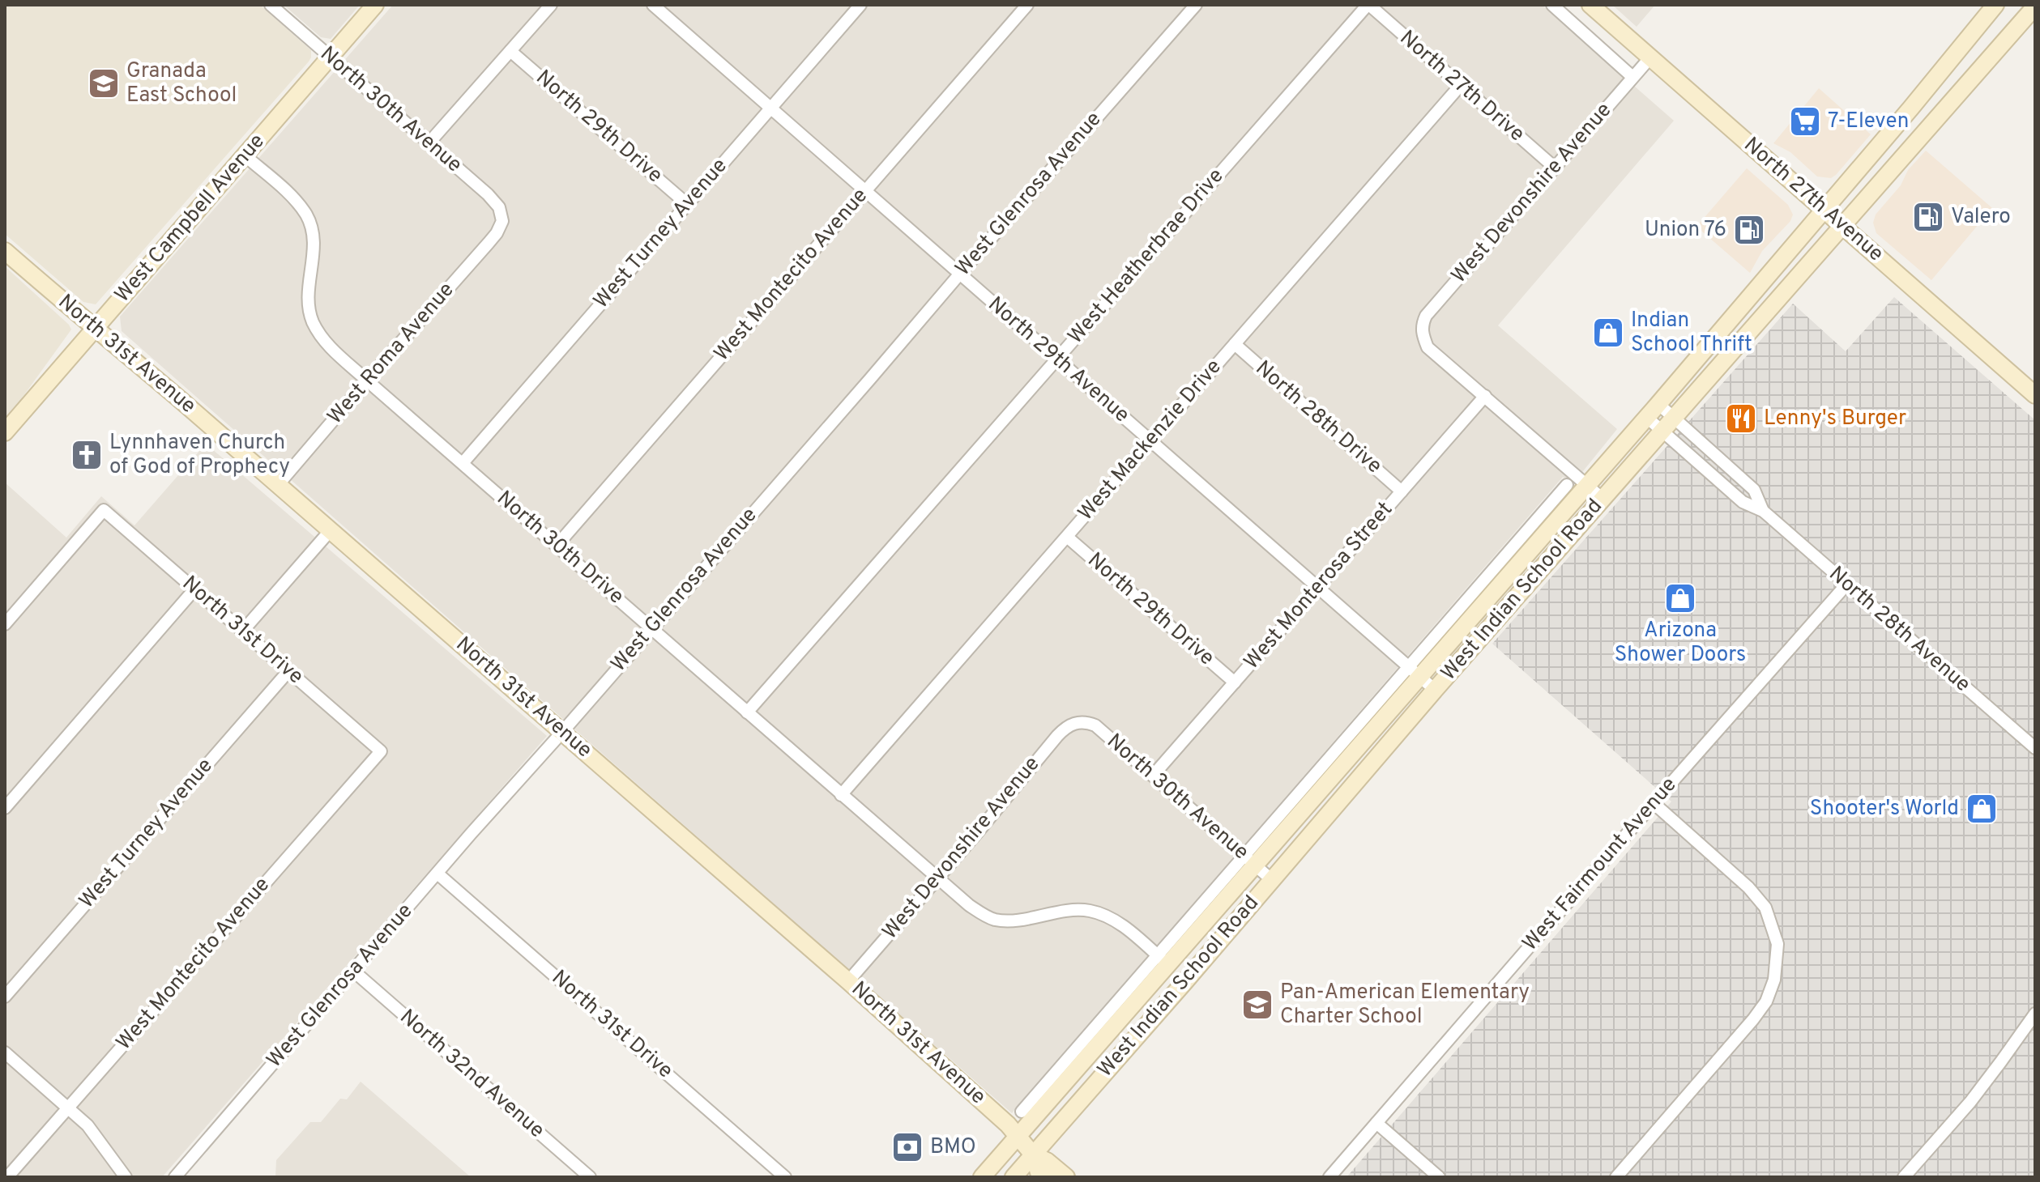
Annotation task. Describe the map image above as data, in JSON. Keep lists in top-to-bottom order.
{
  "streets": {
    "main road": [
      "North 27th Avenue",
      "West Campbell Avenue",
      "North 31st Avenue",
      "West Indian School Road"
    ],
    "street": [
      "North 27th Drive",
      "North 30th Avenue",
      "North 29th Drive",
      "West Devonshire Avenue",
      "West Glenrosa Avenue",
      "West Turney Avenue",
      "West Heatherbrae Drive",
      "West Montecito Avenue",
      "West Roma Avenue",
      "North 29th Avenue",
      "North 28th Drive",
      "West Mackenzie Drive",
      "North 30th Drive",
      "West Monterosa Street",
      "North 28th Avenue",
      "North 31st Drive",
      "West Fairmount Avenue",
      "North 32nd Avenue"
    ]
  },
  "crossings": [
    ["North 27th Drive", "West Devonshire Avenue"],
    ["North 27th Drive", "West Heatherbrae Drive"],
    ["North 27th Drive", "West Mackenzie Drive"],
    ["North 30th Avenue", "West Devonshire Avenue"],
    ["North 30th Avenue", "West Campbell Avenue"],
    ["North 30th Avenue", "West Roma Avenue"],
    ["North 30th Avenue", "West Monterosa Street"],
    ["North 30th Avenue", "West Indian School Road"],
    ["North 29th Drive", "West Turney Avenue"],
    ["North 29th Drive", "West Mackenzie Drive"],
    ["North 29th Drive", "West Monterosa Street"],
    ["West Devonshire Avenue", "North 27th Avenue"],
    ["West Devonshire Avenue", "North 31st Avenue"],
    ["West Devonshire Avenue", "North 30th Drive"],
    ["West Devonshire Avenue", "West Monterosa Street"],
    ["West Glenrosa Avenue", "North 31st Avenue"],
    ["West Glenrosa Avenue", "North 29th Avenue"],
    ["West Glenrosa Avenue", "North 30th Drive"],
    ["West Glenrosa Avenue", "North 31st Drive"],
    ["West Glenrosa Avenue", "North 32nd Avenue"],
    ["North 27th Avenue", "West Indian School Road"],
    ["West Campbell Avenue", "North 31st Avenue"],
    ["West Campbell Avenue", "North 30th Drive"],
    ["West Turney Avenue", "North 29th Avenue"],
    ["West Turney Avenue", "North 30th Drive"],
    ["West Turney Avenue", "North 31st Drive"],
    ["West Heatherbrae Drive", "North 29th Avenue"],
    ["West Heatherbrae Drive", "North 30th Drive"],
    ["West Montecito Avenue", "North 29th Avenue"],
    ["West Montecito Avenue", "North 30th Drive"],
    ["West Montecito Avenue", "North 31st Drive"],
    ["West Roma Avenue", "North 31st Avenue"],
    ["West Roma Avenue", "North 30th Drive"],
    ["North 31st Avenue", "West Indian School Road"],
    ["North 29th Avenue", "West Mackenzie Drive"],
    ["North 29th Avenue", "West Monterosa Street"],
    ["North 29th Avenue", "West Indian School Road"],
    ["North 28th Drive", "West Mackenzie Drive"],
    ["North 28th Drive", "West Monterosa Street"],
    ["West Mackenzie Drive", "North 30th Drive"],
    ["North 30th Drive", "West Indian School Road"],
    ["West Indian School Road", "North 28th Avenue"],
    ["North 28th Avenue", "West Fairmount Avenue"]
  ],
  "places": {
    "school or university": ["Granada East School", "Pan-American Elementary Charter School"],
    "supermarket": ["7-Eleven"],
    "fuel station": ["Valero", "Union 76"],
    "shop": ["Indian School Thrift", "Arizona Shower Doors", "Shooter's World"],
    "restaurant": ["Lenny's Burger"],
    "church": ["Lynnhaven Church of God of Prophecy"],
    "bank": ["BMO"]
  }
}
